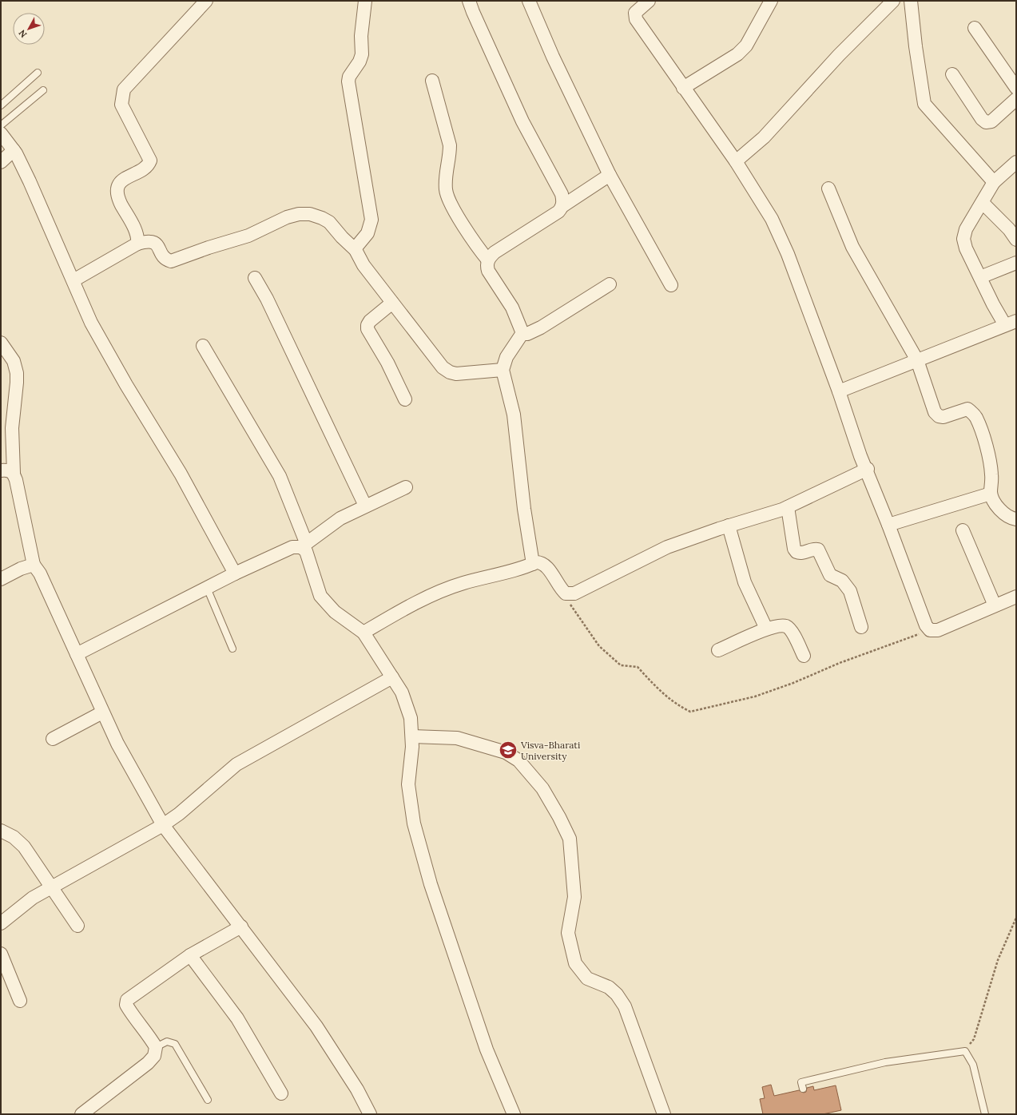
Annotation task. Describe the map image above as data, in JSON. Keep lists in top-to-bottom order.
{
  "places": {
    "school or university": ["Visva-Bharati University"]
  },
  "north": "bottom left"
}
